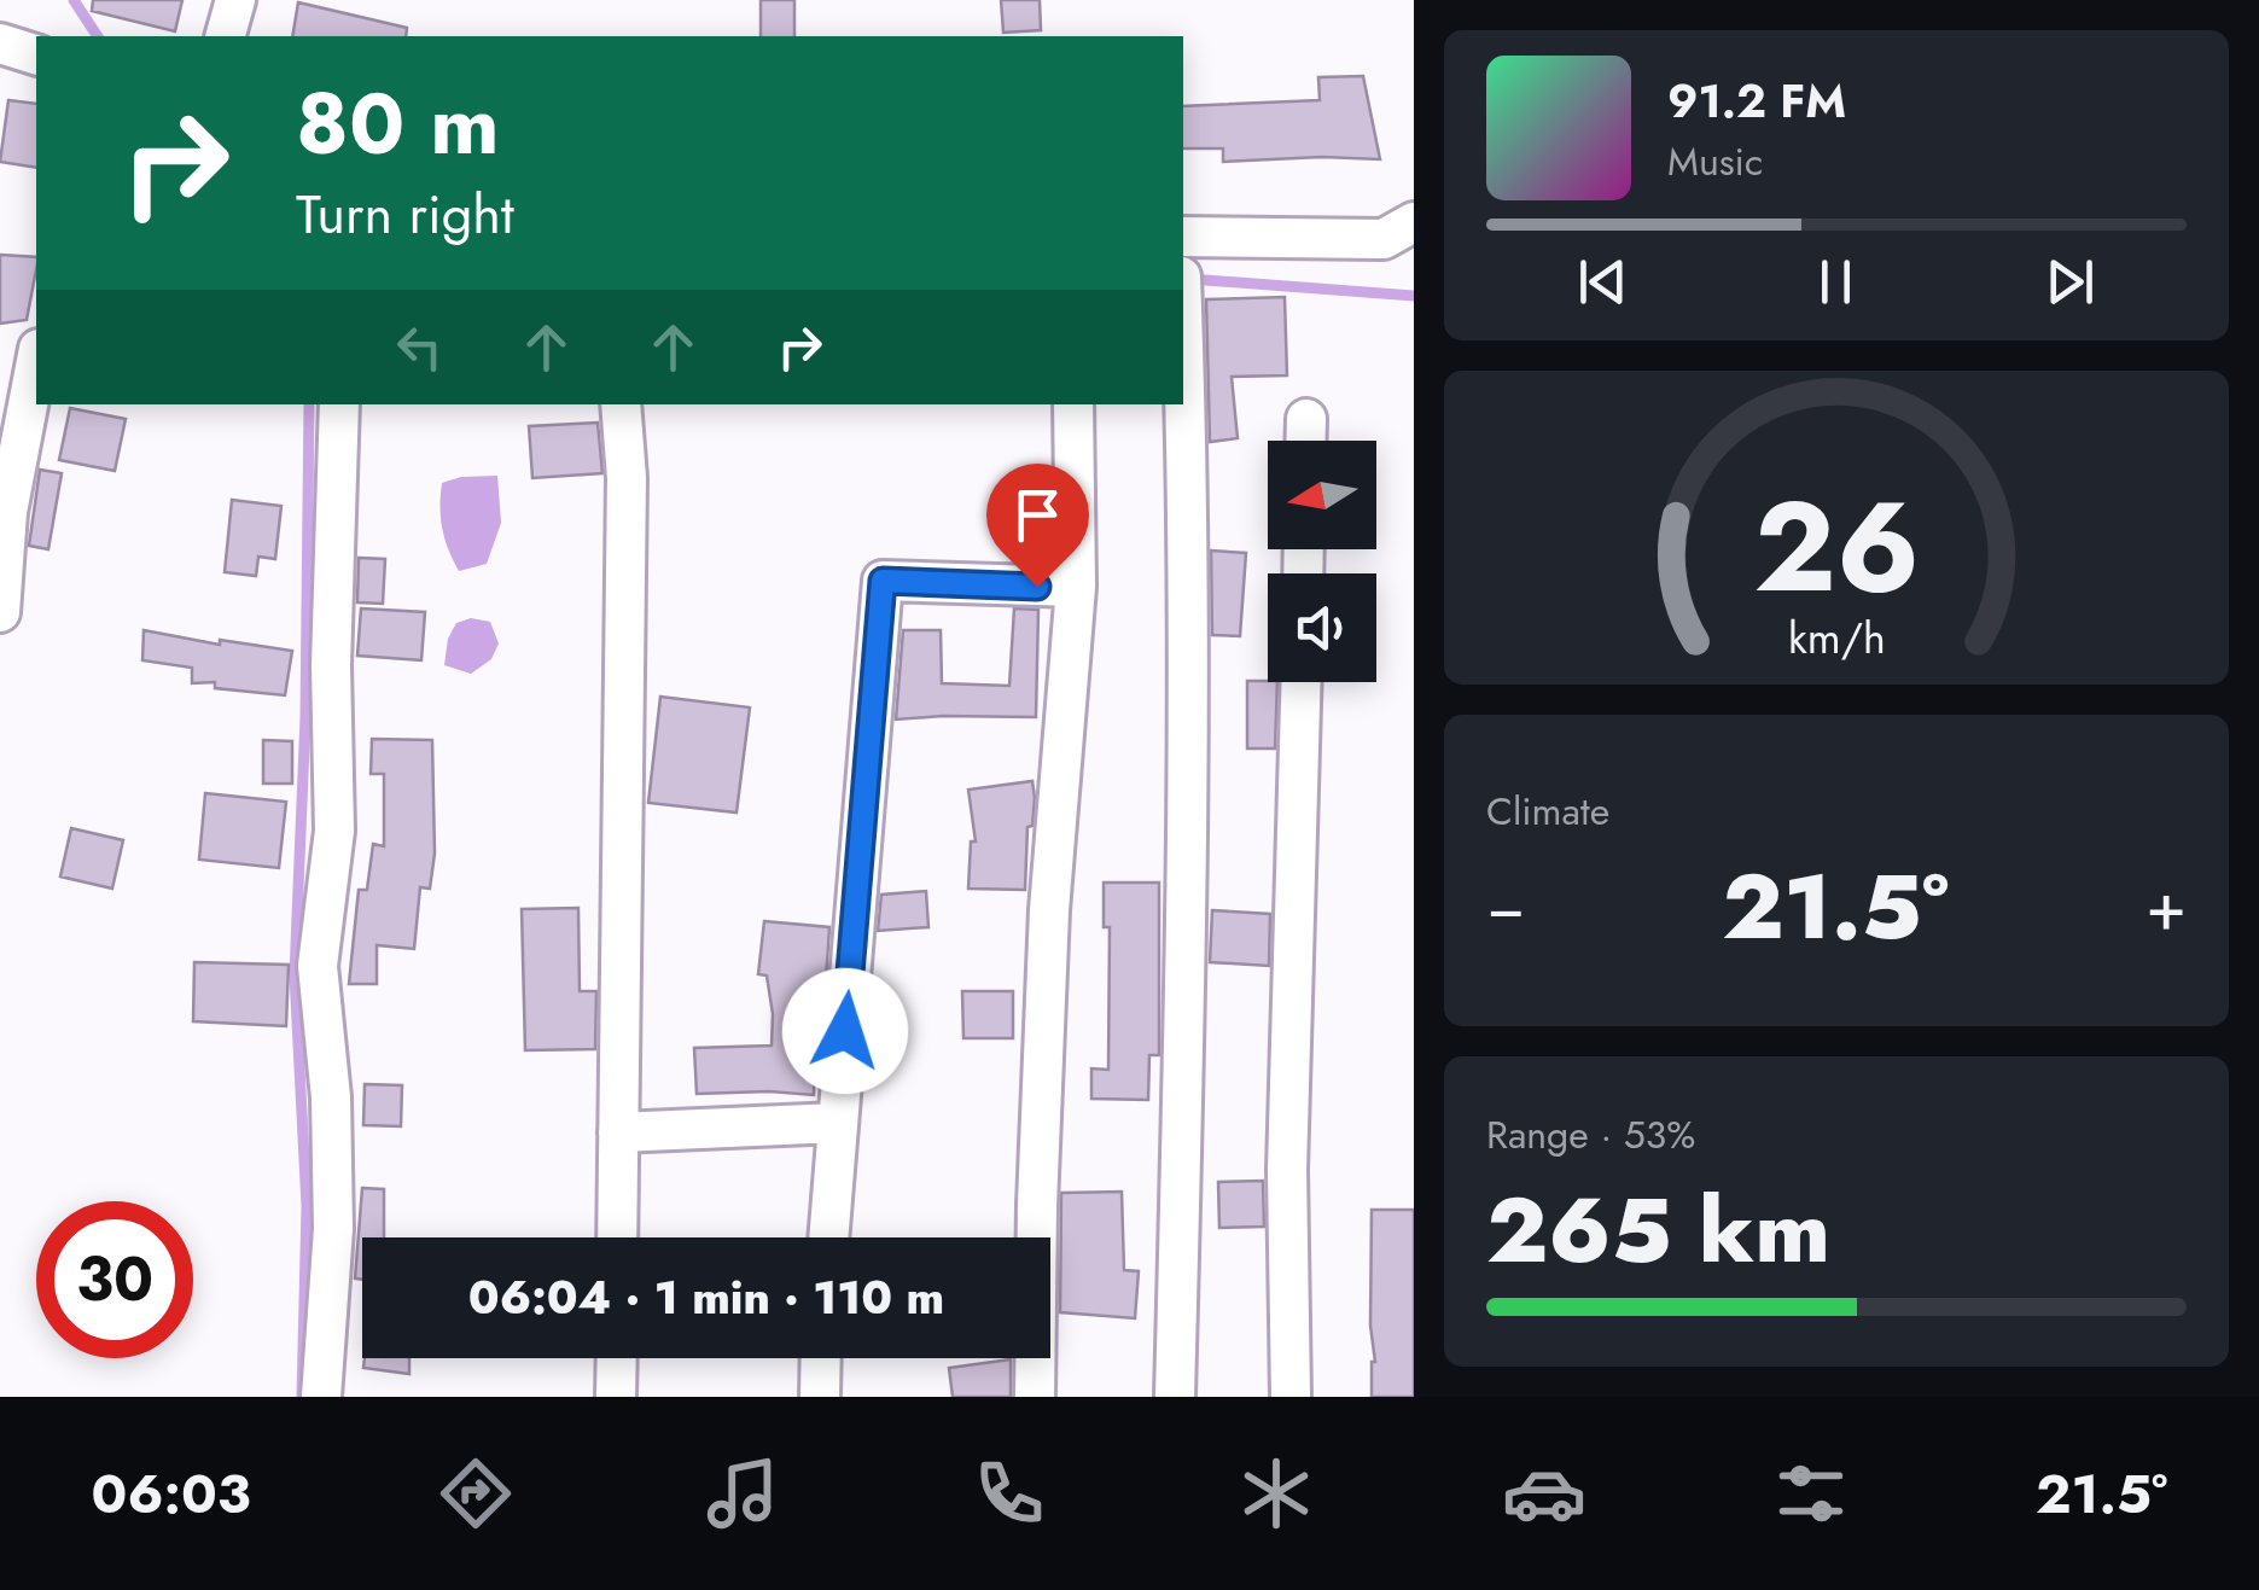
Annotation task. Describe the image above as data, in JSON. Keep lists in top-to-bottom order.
{
  "north": "left",
  "page": {
    "turn": ["80 m", "Turn right"],
    "song": ["91.2 FM", "Music"],
    "tile": [
      "Climate",
      ["Range · 53%", "265 km"]
    ],
    "heat": ["−", "21.5°", "+"],
    "limit": "30",
    "trip": "06:04 · 1 min · 110 m",
    "tabs": ["06:03", "21.5°"],
    "gauge": ["26", "km/h"]
  }
}
